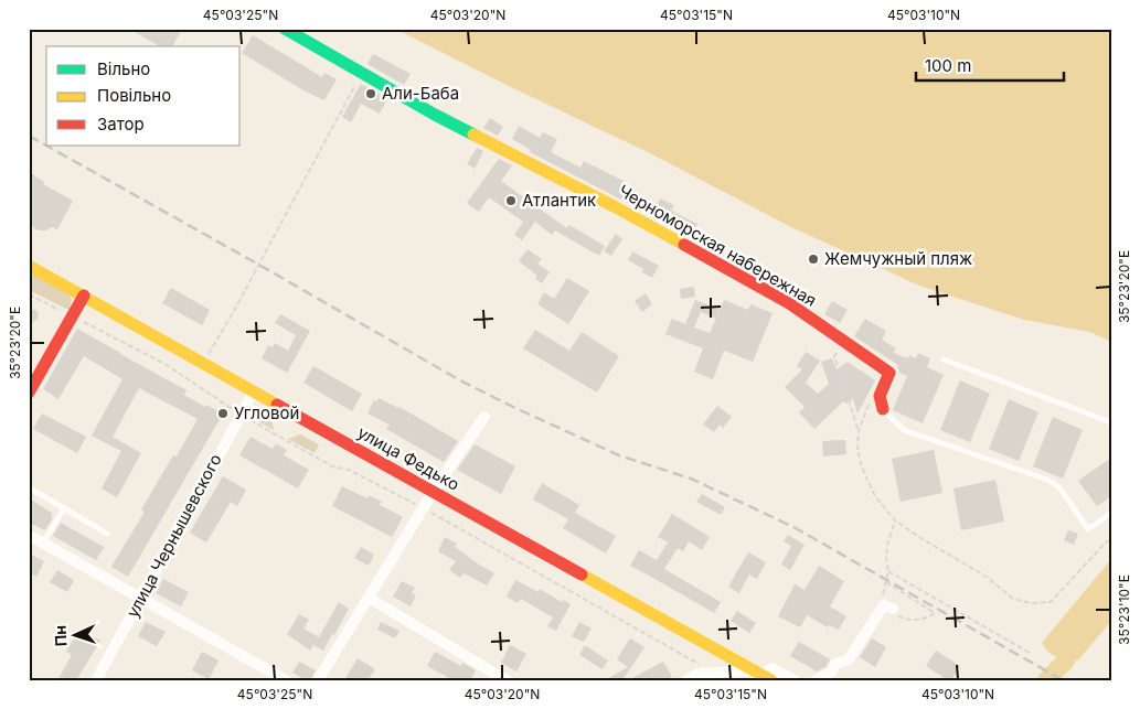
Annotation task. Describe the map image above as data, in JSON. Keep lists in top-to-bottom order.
{
  "streets": {
    "main road": ["Черноморская набережная", "улица Федько"],
    "street": ["улица Чернышевского"]
  },
  "crossings": [
    ["улица Федько", "улица Чернышевского"]
  ],
  "places": [
    "Али-Баба",
    "Атлантик",
    "Жемчужный пляж",
    "Угловой"
  ],
  "legend": ["Вільно", "Повільно", "Затор"],
  "scale_bar": "100 m",
  "north": "left",
  "coordinates": [
    "45°03'25\"N",
    "45°03'20\"N",
    "45°03'15\"N",
    "45°03'10\"N",
    "35°23'20\"E",
    "35°23'10\"E"
  ]
}
